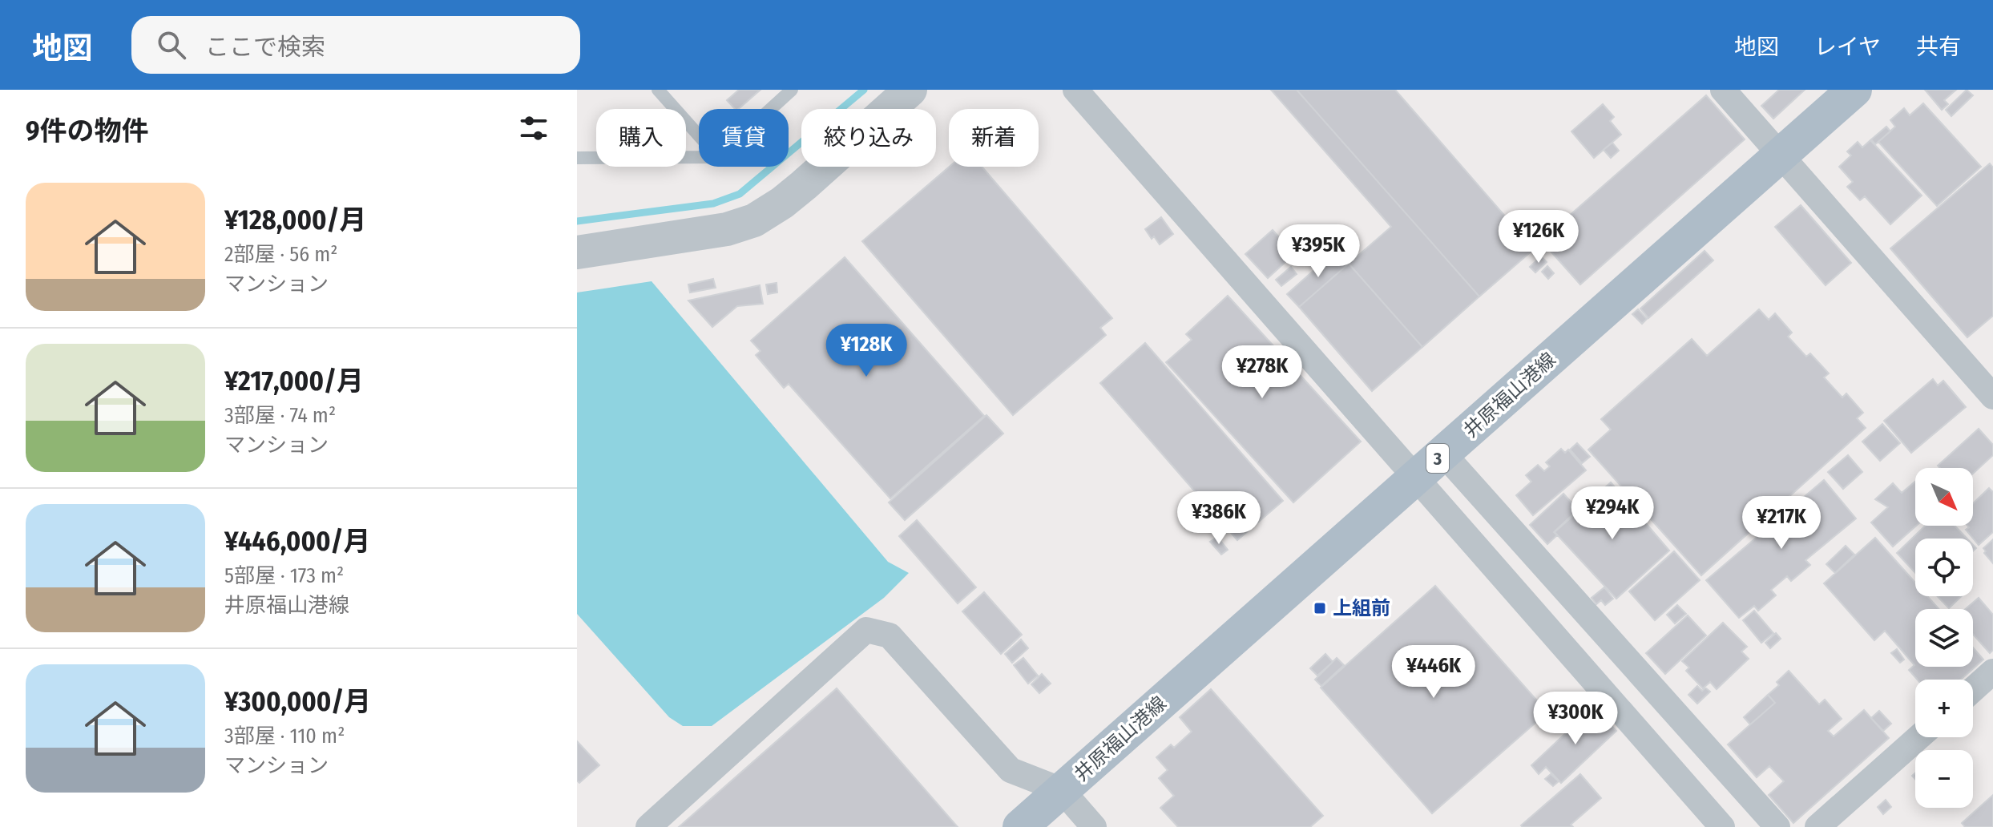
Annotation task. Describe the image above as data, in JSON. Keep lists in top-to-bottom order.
{
  "streets": {
    "main road": ["井原福山港線", "3"]
  },
  "places": {
    "transit": ["上組前"]
  },
  "north": "bottom right",
  "page": {
    "header": "地図",
    "search": "ここで検索",
    "nav": ["地図", "レイヤ", "共有"],
    "heading": "9件の物件",
    "chip": [
      "購入",
      "賃貸",
      "絞り込み",
      "新着"
    ],
    "list": [
      {
        "name": "¥128,000/月",
        "note": "2部屋 · 56 m² · マンション"
      },
      {
        "name": "¥217,000/月",
        "note": "3部屋 · 74 m² · マンション"
      },
      {
        "name": "¥446,000/月",
        "note": "5部屋 · 173 m² · 井原福山港線"
      },
      {
        "name": "¥300,000/月",
        "note": "3部屋 · 110 m² · マンション"
      }
    ],
    "price": [
      "¥126K",
      "¥395K",
      "¥128K",
      "¥278K",
      "¥294K",
      "¥386K",
      "¥217K",
      "¥446K",
      "¥300K"
    ],
    "map_buttons": ["+", "−"]
  }
}
